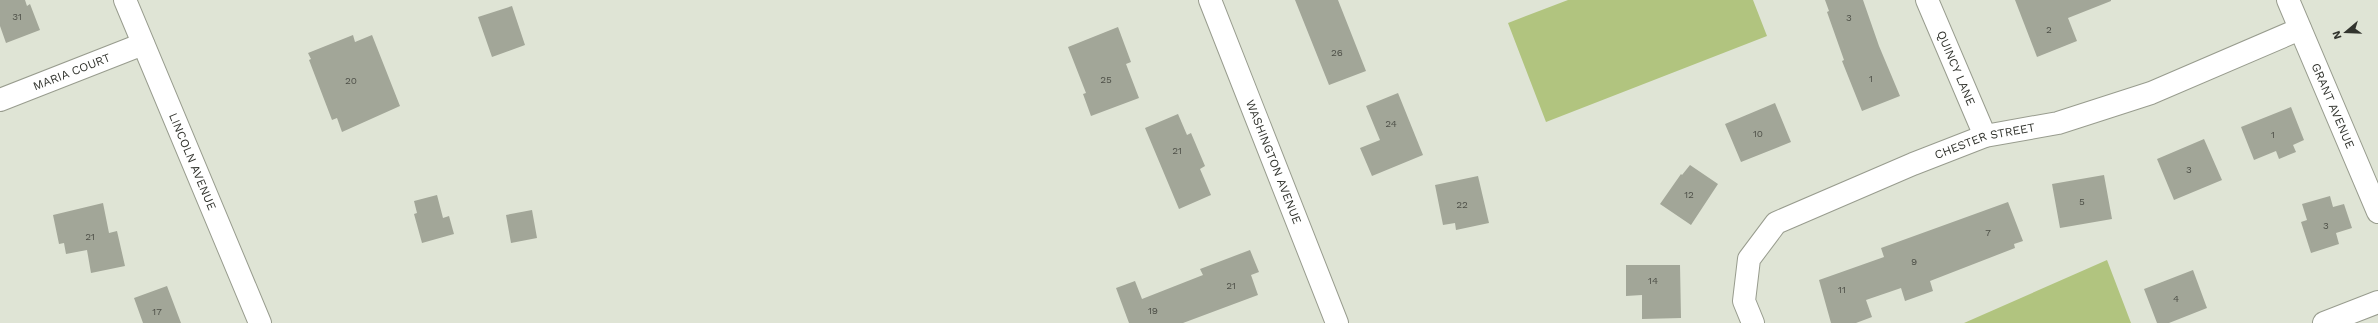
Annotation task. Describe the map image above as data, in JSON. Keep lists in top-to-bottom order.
{
  "streets": {
    "street": [
      "QUINCY LANE",
      "MARIA COURT",
      "GRANT AVENUE",
      "CHESTER STREET",
      "LINCOLN AVENUE",
      "WASHINGTON AVENUE"
    ]
  },
  "crossings": [
    ["QUINCY LANE", "CHESTER STREET"],
    ["MARIA COURT", "LINCOLN AVENUE"],
    ["GRANT AVENUE", "CHESTER STREET"]
  ],
  "house_numbers": [
    "31",
    "3",
    "2",
    "26",
    "1",
    "25",
    "20",
    "24",
    "10",
    "1",
    "21",
    "3",
    "12",
    "5",
    "22",
    "3",
    "7",
    "21",
    "9",
    "14",
    "21",
    "11",
    "4",
    "19",
    "17"
  ],
  "north": "left"
}
